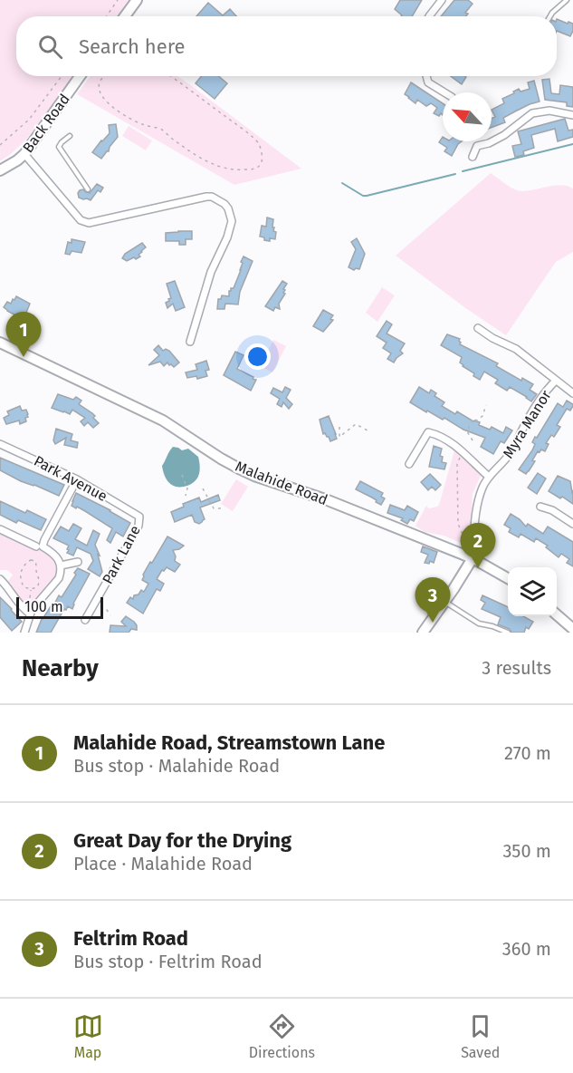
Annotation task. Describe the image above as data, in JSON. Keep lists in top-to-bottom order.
{
  "streets": {
    "main road": ["Back Road", "Malahide Road"],
    "street": ["Myra Manor", "Park Avenue", "Park Lane"]
  },
  "crossings": [
    ["Myra Manor", "Malahide Road"],
    ["Park Avenue", "Park Lane"]
  ],
  "scale_bar": "100 m",
  "north": "top left",
  "page": {
    "search": "Search here",
    "pins": ["1", "2", "3"],
    "scale": "100 m",
    "heading": ["Nearby", "3 results"],
    "list": [
      {
        "mark": "1",
        "name": "Malahide Road, Streamstown Lane",
        "note": "Bus stop · Malahide Road",
        "value": "270 m"
      },
      {
        "mark": "2",
        "name": "Great Day for the Drying",
        "note": "Place · Malahide Road",
        "value": "350 m"
      },
      {
        "mark": "3",
        "name": "Feltrim Road",
        "note": "Bus stop · Feltrim Road",
        "value": "360 m"
      }
    ],
    "nav": ["Map", "Directions", "Saved"]
  }
}
